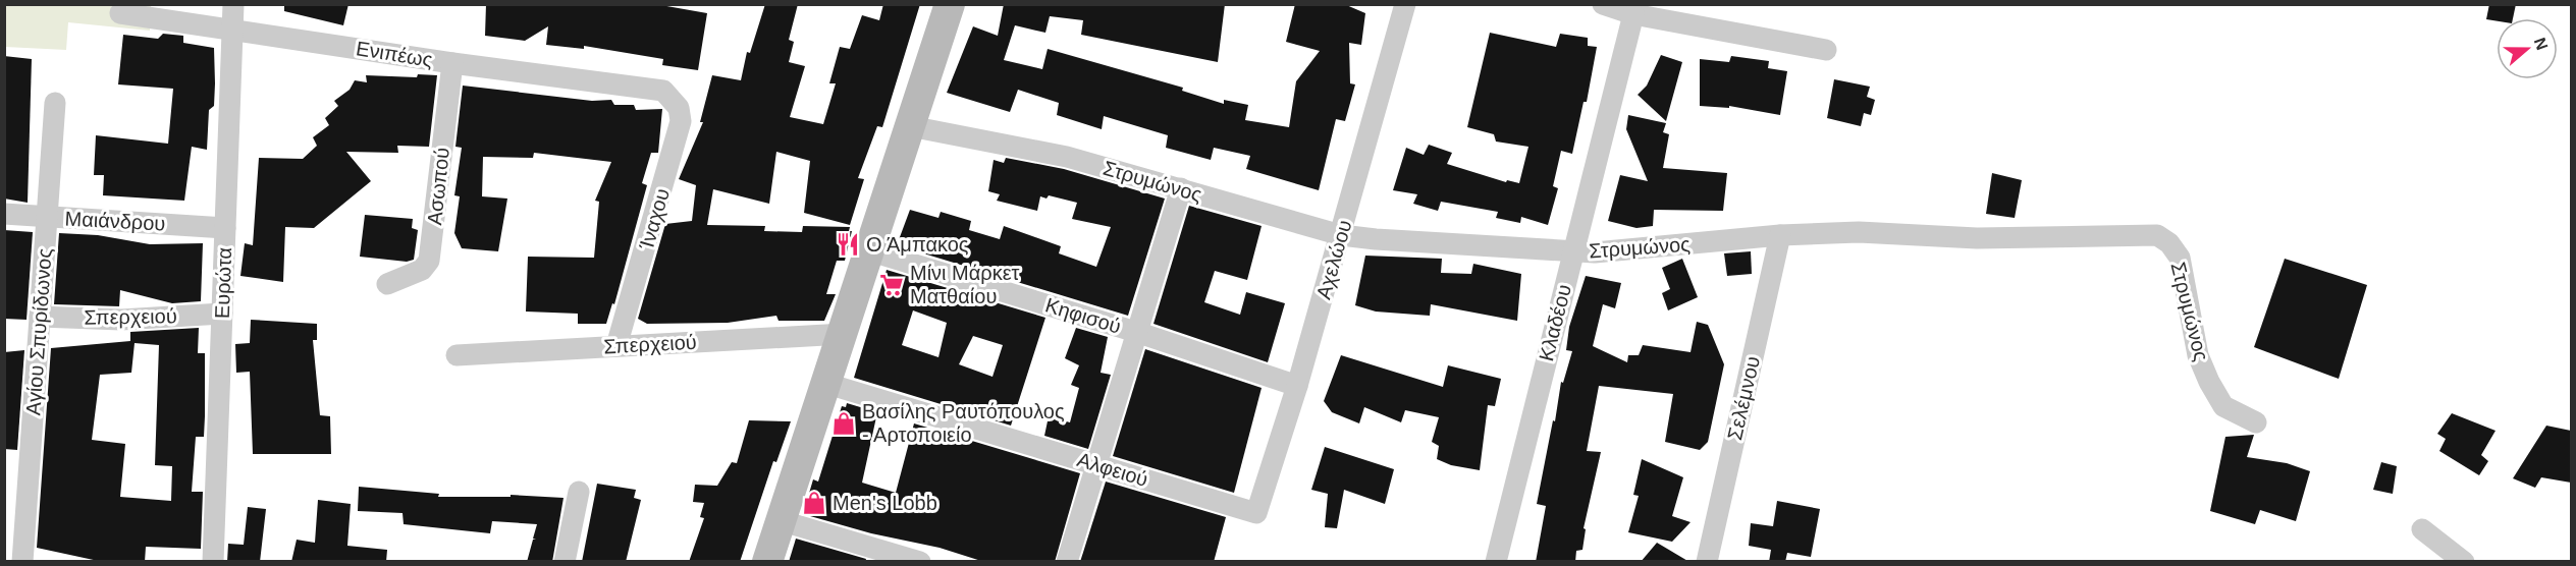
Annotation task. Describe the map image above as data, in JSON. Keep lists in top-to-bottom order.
{
  "streets": {
    "street": [
      "Ενιπέως",
      "Στρυμώνος",
      "Ασωπού",
      "Ίναχου",
      "Μαιάνδρου",
      "Αχελώου",
      "Ευρώτα",
      "Κηφισού",
      "Σπερχειού",
      "Κλαδέου",
      "Αγίου Σπυρίδωνος",
      "Σελέμνου",
      "Αλφειού"
    ]
  },
  "crossings": [
    ["Ενιπέως", "Ασωπού"],
    ["Ενιπέως", "Ίναχου"],
    ["Ενιπέως", "Ευρώτα"],
    ["Στρυμώνος", "Αχελώου"],
    ["Στρυμώνος", "Κλαδέου"],
    ["Στρυμώνος", "Σελέμνου"],
    ["Ίναχου", "Σπερχειού"],
    ["Μαιάνδρου", "Ευρώτα"],
    ["Μαιάνδρου", "Αγίου Σπυρίδωνος"],
    ["Αχελώου", "Κηφισού"],
    ["Αχελώου", "Αλφειού"],
    ["Ευρώτα", "Σπερχειού"],
    ["Σπερχειού", "Αγίου Σπυρίδωνος"]
  ],
  "places": {
    "restaurant": ["Ο Άμπακος"],
    "supermarket": ["Μίνι Μάρκετ Ματθαίου"],
    "shop": ["Βασίλης Ραυτόπουλος - Αρτοποιείο", "Men's Lobb"]
  },
  "north": "right"
}
